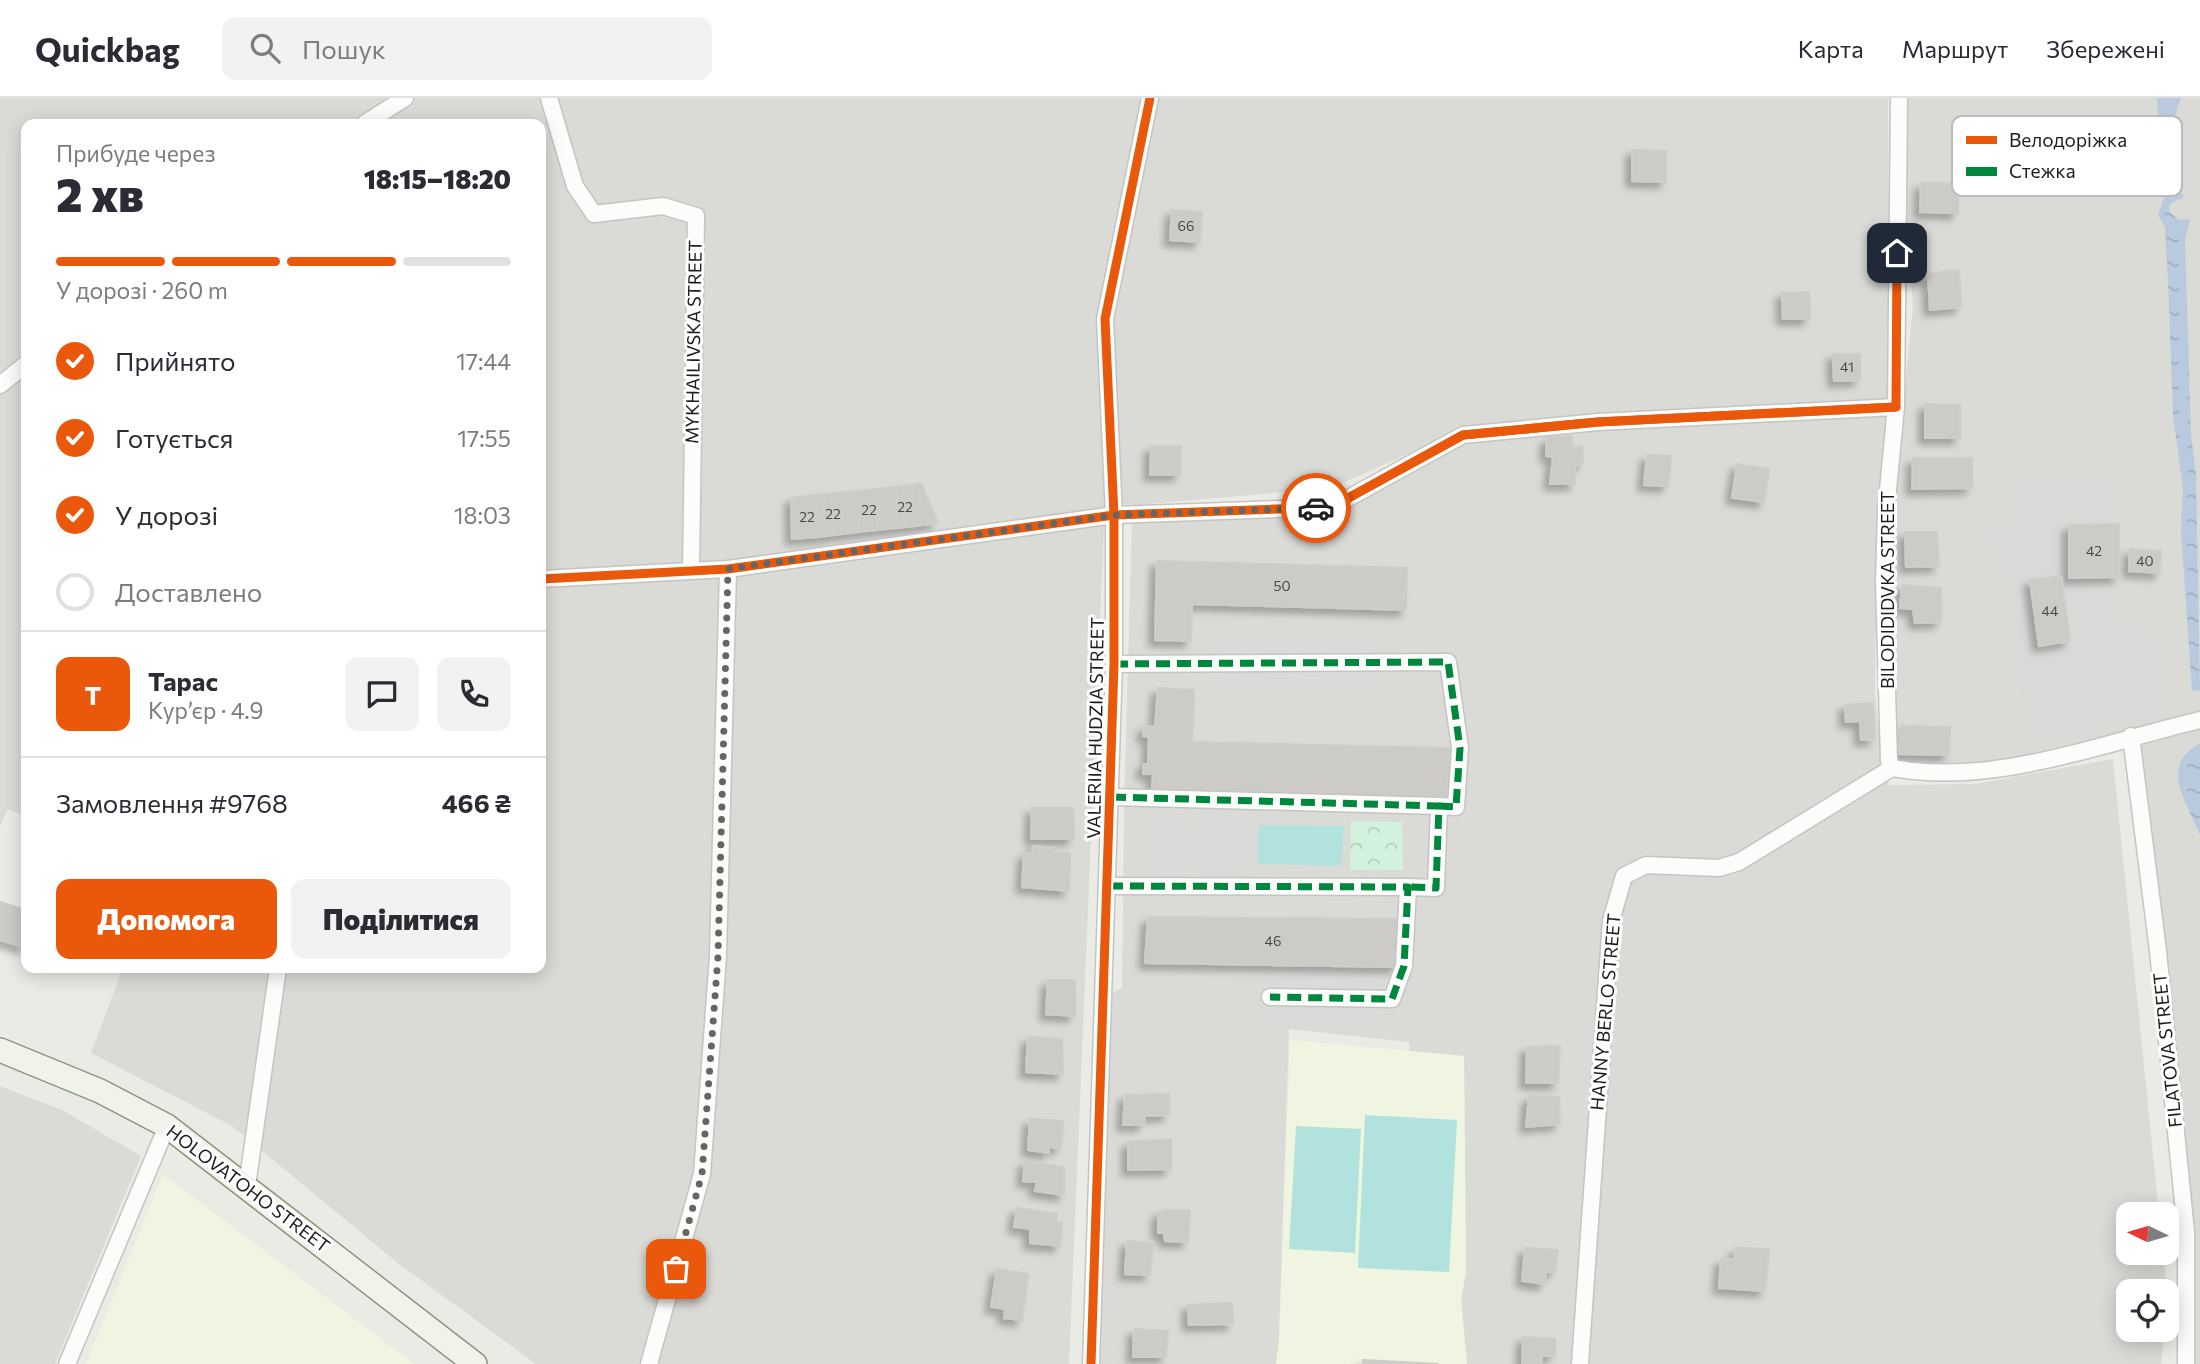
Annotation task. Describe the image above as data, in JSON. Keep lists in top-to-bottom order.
{
  "streets": {
    "main road": ["HOLOVATOHO STREET"],
    "street": [
      "MYKHAILIVSKA STREET",
      "BILODIDIDVKA STREET",
      "VALERIIA HUDZIA STREET",
      "HANNY BERLO STREET",
      "FILATOVA STREET"
    ]
  },
  "crossings": [
    ["BILODIDIDVKA STREET", "HANNY BERLO STREET"]
  ],
  "house_numbers": [
    "66",
    "41",
    "22",
    "22",
    "22",
    "22",
    "42",
    "40",
    "50",
    "44",
    "46"
  ],
  "legend": ["Велодоріжка", "Стежка"],
  "north": "left",
  "page": {
    "header": "Quickbag",
    "search": "Пошук",
    "nav": ["Карта", "Маршрут", "Збережені"],
    "heading": ["2 хв", "Прибуде через", "18:15–18:20"],
    "panel": [
      "Тарас",
      "Кур’єр · 4.9",
      "Замовлення #9768",
      "466 ₴"
    ],
    "bar": "У дорозі · 260 m",
    "list": [
      ["Прийнято", "17:44"],
      ["Готується", "17:55"],
      ["У дорозі", "18:03"],
      "Доставлено"
    ],
    "round": "Т",
    "buttons": ["Допомога", "Поділитися"]
  }
}
